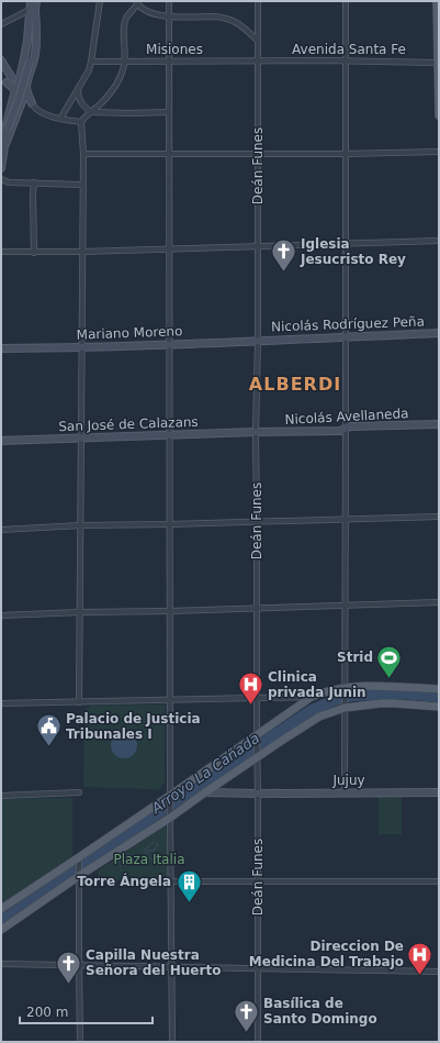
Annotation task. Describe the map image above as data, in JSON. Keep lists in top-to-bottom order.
{
  "streets": {
    "street": [
      "Misiones",
      "Avenida Santa Fe",
      "Deán Funes",
      "Nicolás Rodríguez Peña",
      "Mariano Moreno",
      "Nicolás Avellaneda",
      "San José de Calazans",
      "Jujuy"
    ]
  },
  "crossings": [
    ["Misiones", "Avenida Santa Fe"],
    ["Misiones", "Deán Funes"],
    ["Avenida Santa Fe", "Deán Funes"],
    ["Deán Funes", "Nicolás Rodríguez Peña"],
    ["Deán Funes", "Mariano Moreno"],
    ["Deán Funes", "Nicolás Avellaneda"],
    ["Deán Funes", "San José de Calazans"],
    ["Deán Funes", "Jujuy"],
    ["Nicolás Rodríguez Peña", "Mariano Moreno"],
    ["Nicolás Avellaneda", "San José de Calazans"]
  ],
  "districts": ["ALBERDI"],
  "water": ["Arroyo La Cañada"],
  "parks": ["Plaza Italia"],
  "places": {
    "church": ["Iglesia Jesucristo Rey", "Capilla Nuestra Señora del Huerto", "Basílica de Santo Domingo"],
    "sports": ["Strid"],
    "hospital": ["Clinica privada Junin", "Direccion De Medicina Del Trabajo"],
    "public building": ["Palacio de Justicia Tribunales I"],
    "building": ["Torre Ángela"]
  },
  "scale_bar": "200 m"
}
